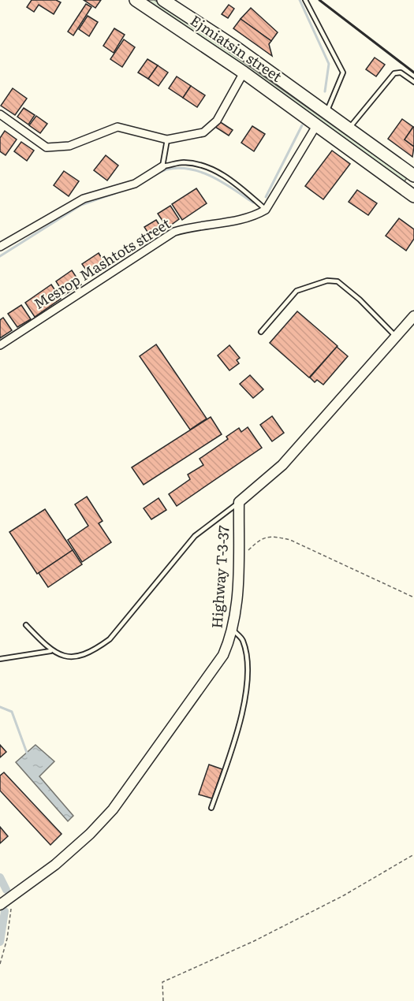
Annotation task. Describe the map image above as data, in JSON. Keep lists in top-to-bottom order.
{
  "streets": {
    "highway": ["Ejmiatsin street"],
    "main road": ["Highway T-3-37"],
    "street": ["Mesrop Mashtots street"]
  }
}
